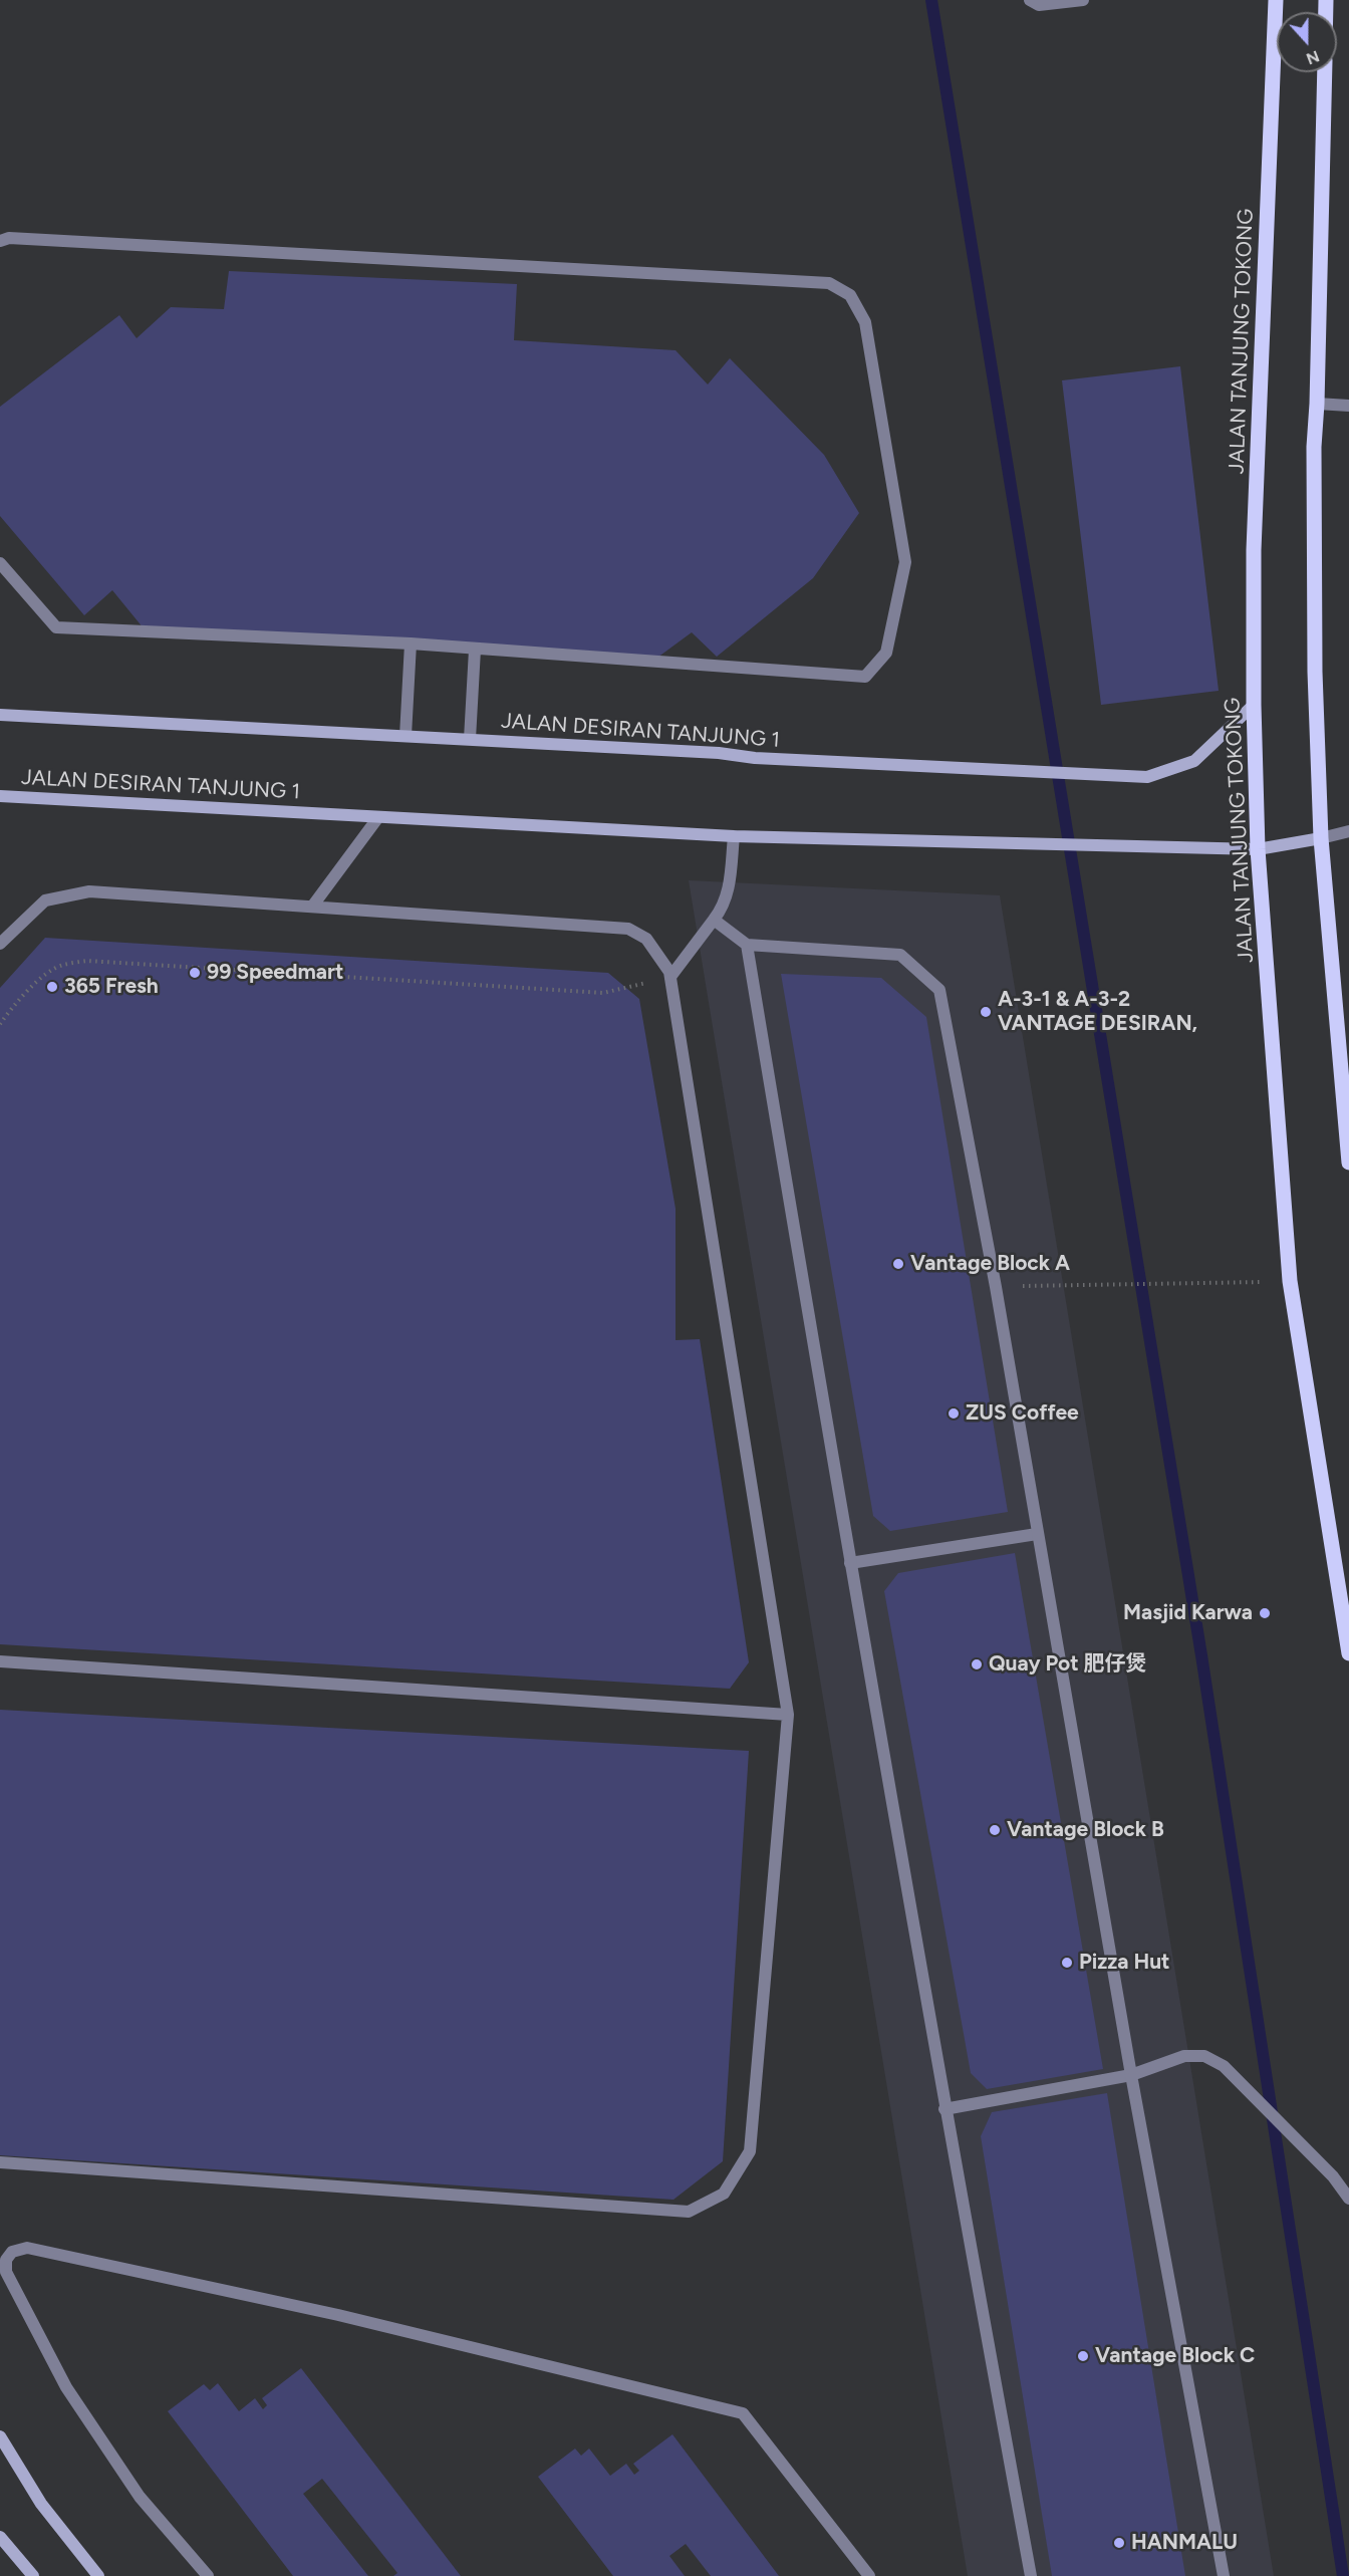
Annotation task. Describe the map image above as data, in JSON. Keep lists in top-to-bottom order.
{
  "streets": {
    "main road": ["JALAN TANJUNG TOKONG"],
    "street": ["JALAN DESIRAN TANJUNG 1"]
  },
  "crossings": [
    ["JALAN TANJUNG TOKONG", "JALAN DESIRAN TANJUNG 1"]
  ],
  "places": [
    "99 Speedmart",
    "365 Fresh",
    "A-3-1 & A-3-2 VANTAGE DESIRAN,",
    "Vantage Block A",
    "ZUS Coffee",
    "Masjid Karwa",
    "Quay Pot 肥仔煲",
    "Vantage Block B",
    "Pizza Hut",
    "Vantage Block C",
    "HANMALU"
  ],
  "north": "bottom"
}
